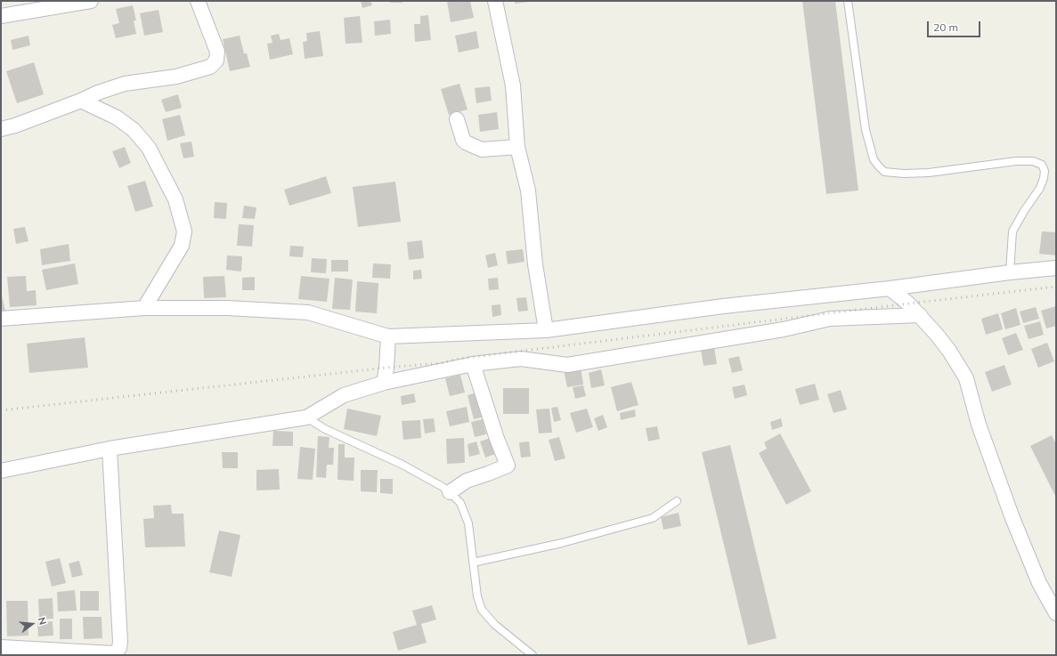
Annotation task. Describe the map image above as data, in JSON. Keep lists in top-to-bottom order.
{
  "scale_bar": "20 m",
  "north": "right"
}
